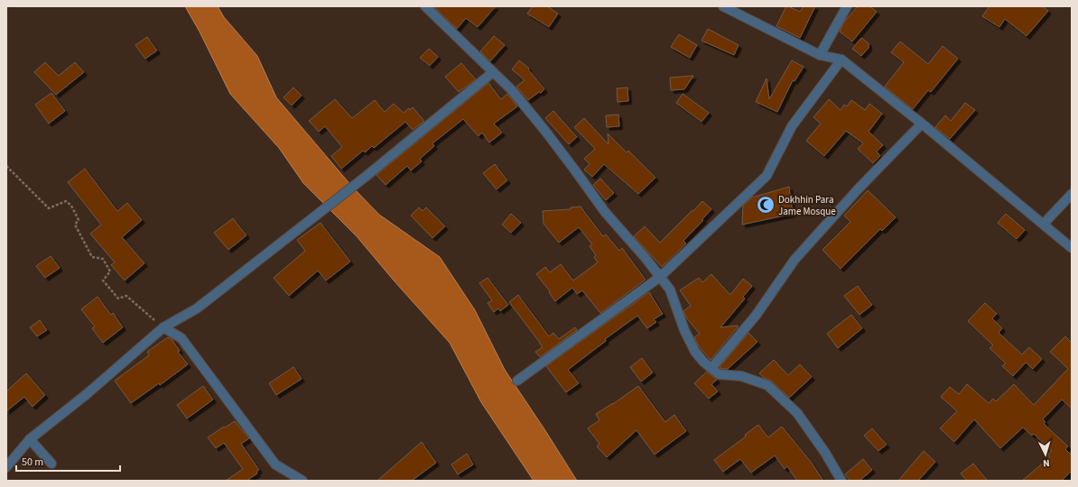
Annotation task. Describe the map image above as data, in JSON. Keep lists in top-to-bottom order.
{
  "places": {
    "mosque": ["Dokhhin Para Jame Mosque"]
  },
  "scale_bar": "50 m",
  "north": "bottom"
}
